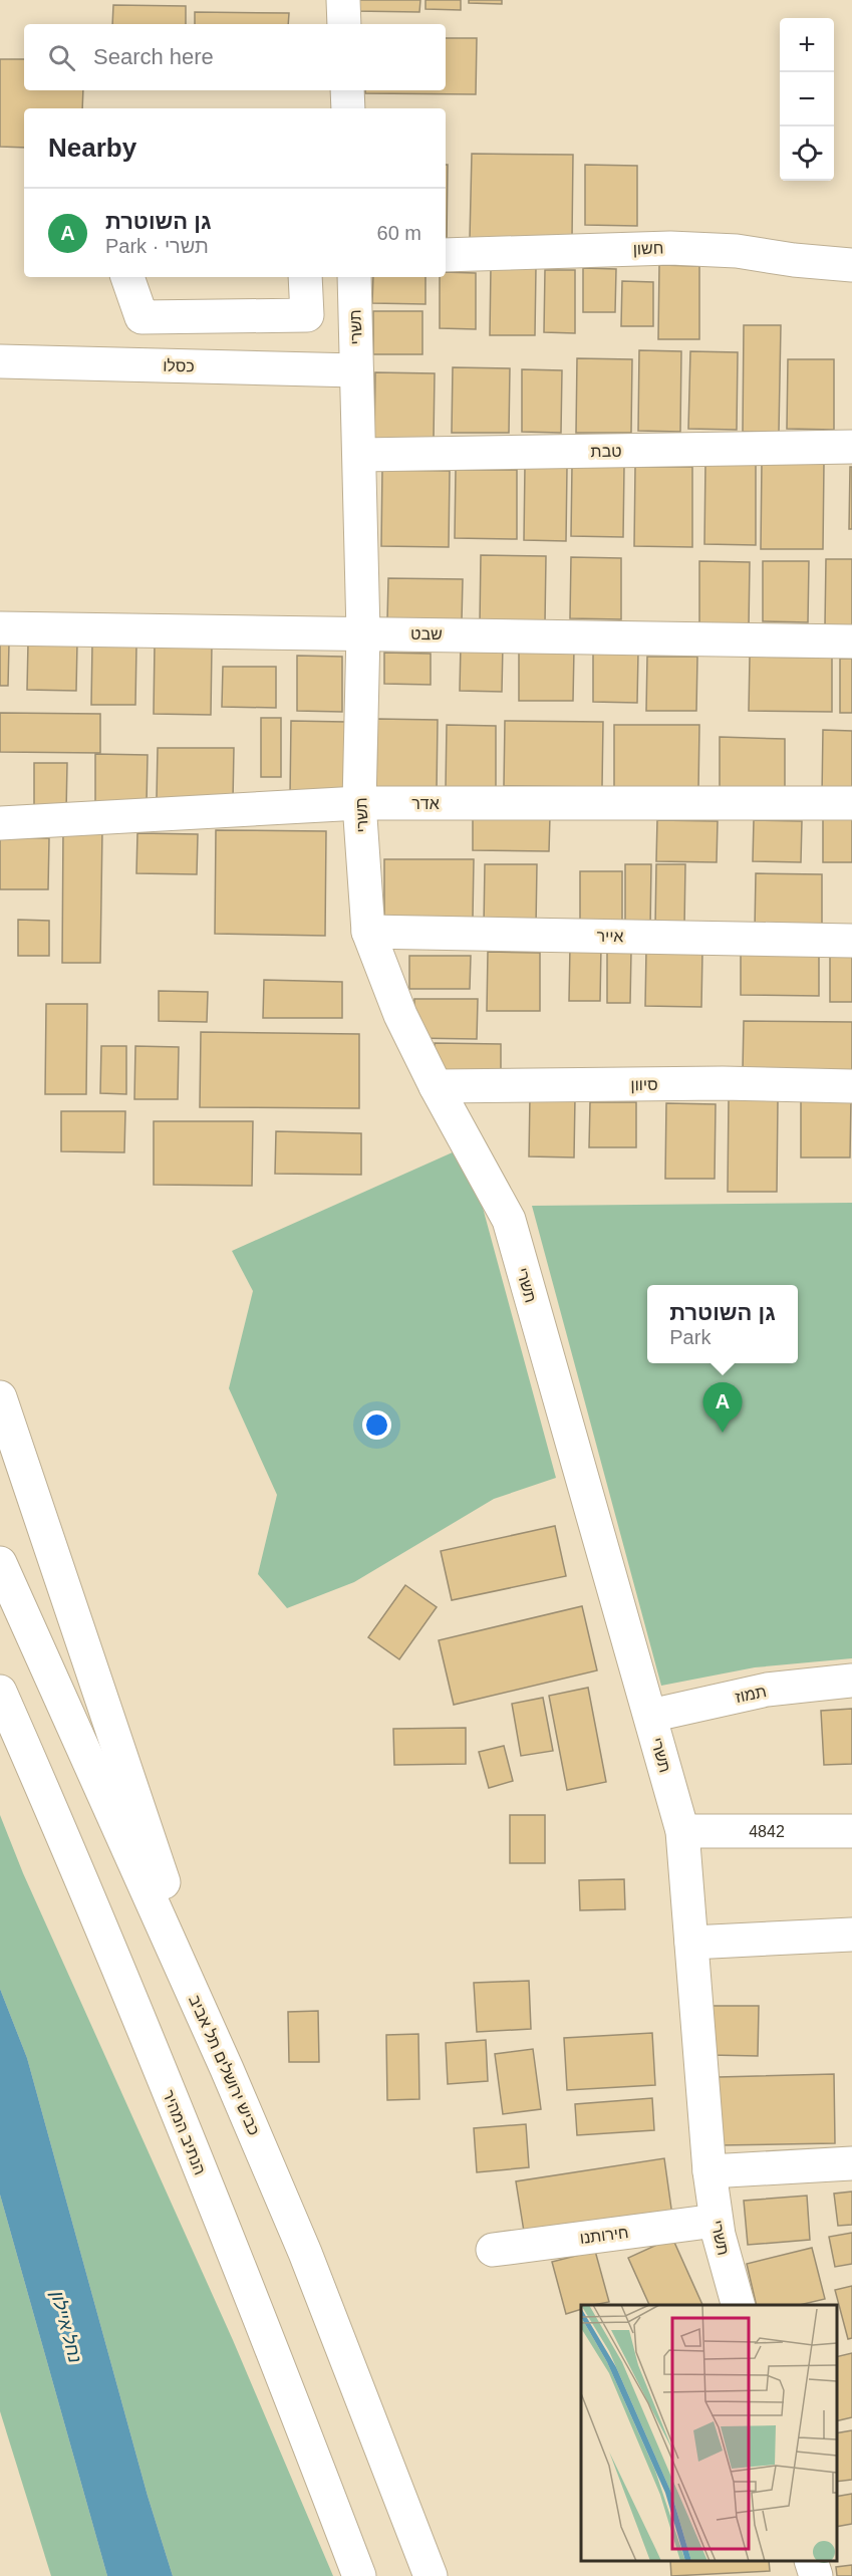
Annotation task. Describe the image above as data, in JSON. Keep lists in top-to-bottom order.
{
  "streets": {
    "main road": [
      "חשון",
      "תשרי",
      "כסלו",
      "טבת",
      "שבט",
      "אדר",
      "אייר",
      "סיוון",
      "תמוז",
      "4842",
      "כביש ירושלים תל אביב",
      "הנתיב המהיר",
      "חירותנו"
    ]
  },
  "crossings": [
    ["תשרי", "כסלו"],
    ["תשרי", "טבת"],
    ["תשרי", "שבט"],
    ["תשרי", "אדר"],
    ["תשרי", "אייר"],
    ["תשרי", "סיוון"],
    ["תשרי", "תמוז"],
    ["תשרי", "4842"],
    ["תשרי", "חירותנו"]
  ],
  "water": ["נחל איילון"],
  "page": {
    "map_buttons": ["+", "−"],
    "search": "Search here",
    "heading": "Nearby",
    "list": [
      {
        "mark": "A",
        "name": "גן השוטרת",
        "note": "Park · תשרי",
        "value": "60 m"
      }
    ],
    "popup": ["גן השוטרת", "Park"],
    "pins": "A"
  }
}
